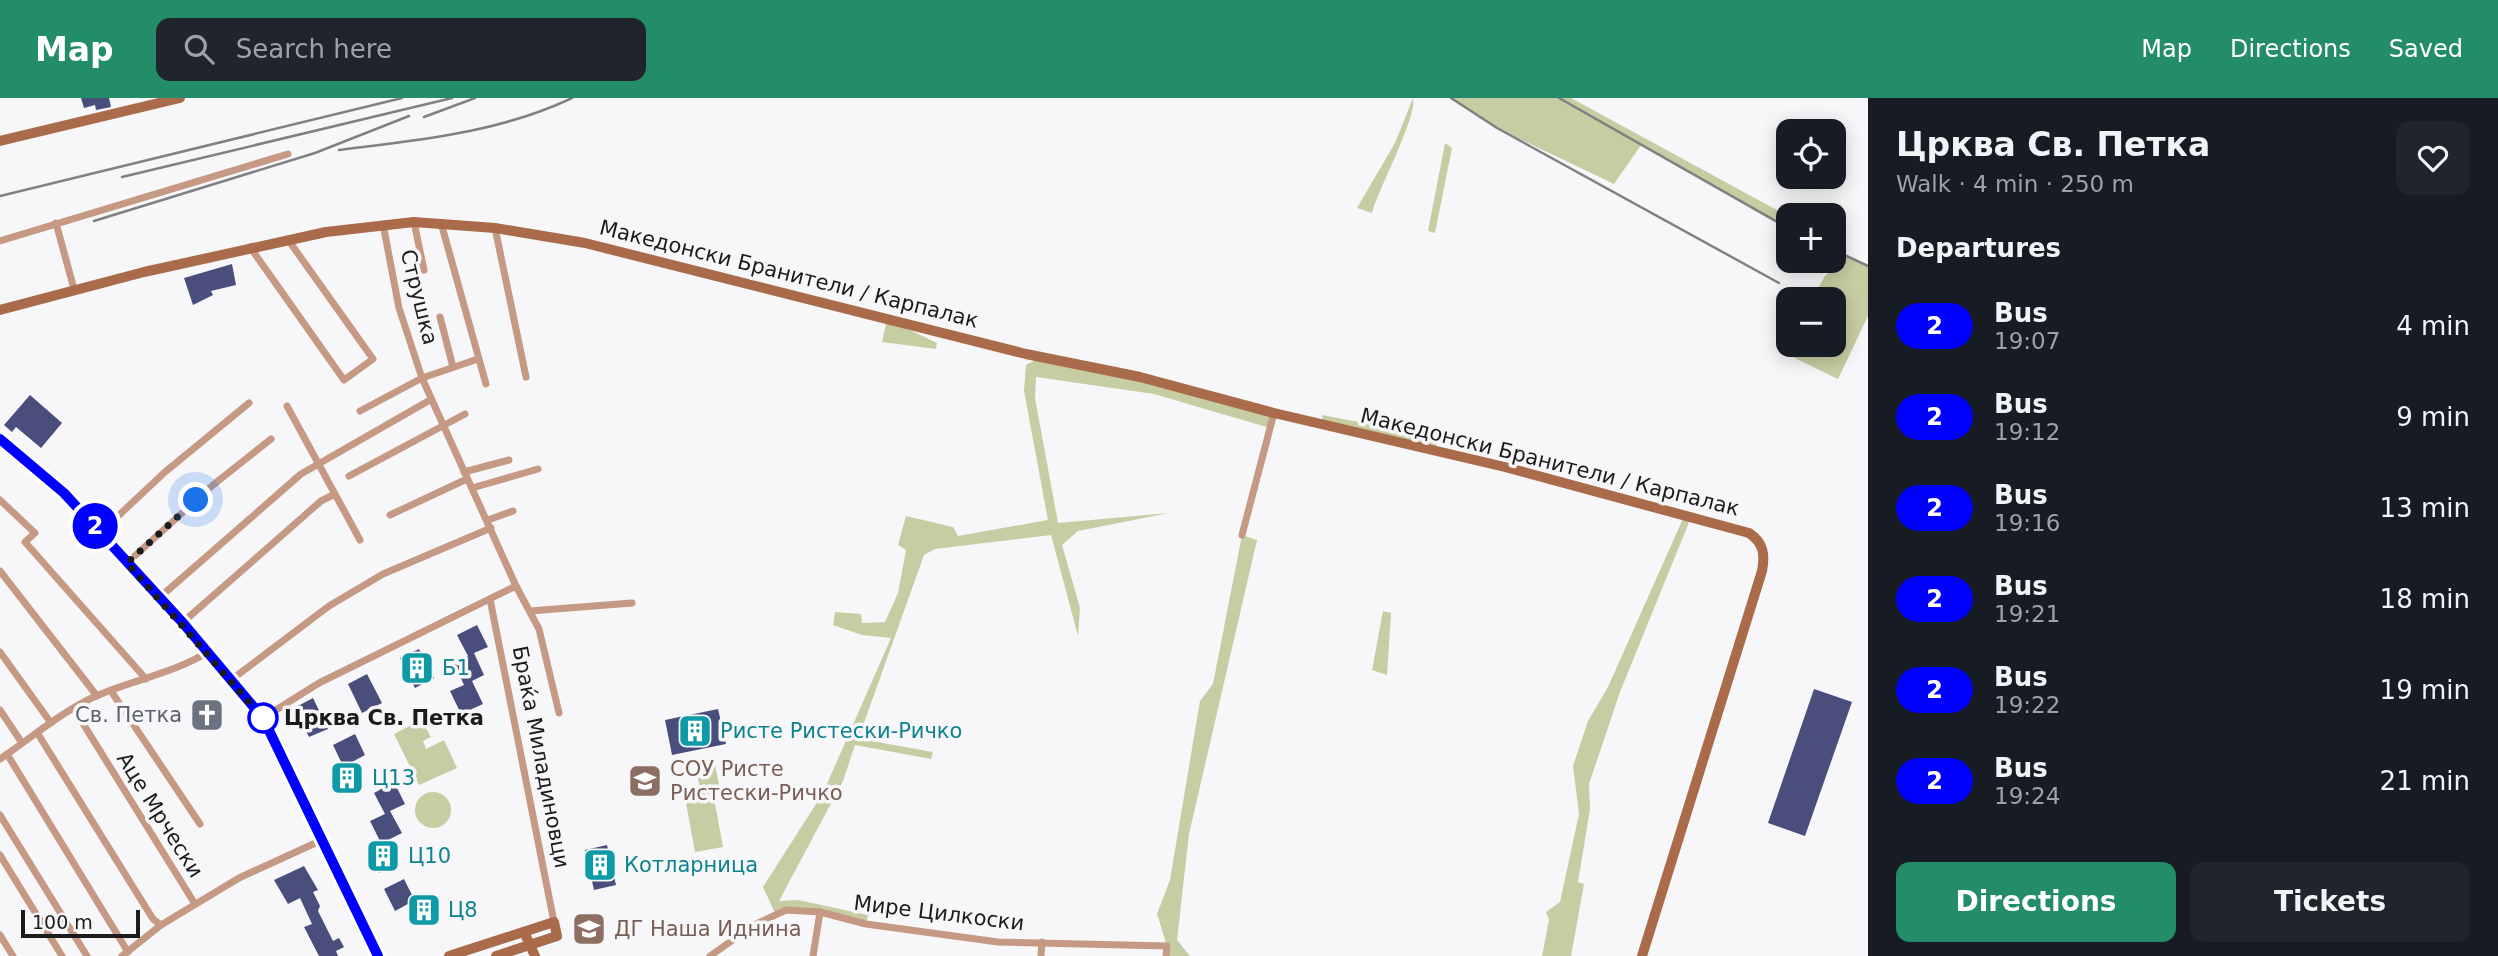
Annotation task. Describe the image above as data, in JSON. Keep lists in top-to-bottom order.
{
  "streets": {
    "main road": ["Македонски Бранители / Карпалак"],
    "street": [
      "Струшка",
      "Браќа Миладиновци",
      "Аце Мрчески",
      "Мире Цилкоски"
    ]
  },
  "crossings": [
    ["Македонски Бранители / Карпалак", "Струшка"]
  ],
  "places": {
    "building": [
      "Б1",
      "Ристе Ристески-Ричко",
      "Ц13",
      "Ц10",
      "Котларница",
      "Ц8"
    ],
    "church": ["Св. Петка"],
    "other": ["Црква Св. Петка"],
    "school or university": ["СОУ Ристе Ристески-Ричко", "ДГ Наша Иднина"]
  },
  "lines": ["bus line 2"],
  "scale_bar": "100 m",
  "page": {
    "header": "Map",
    "search": "Search here",
    "nav": ["Map", "Directions", "Saved"],
    "on_map": "2",
    "heading": [
      ["Црква Св. Петка", "Walk · 4 min · 250 m"],
      "Departures"
    ],
    "map_buttons": ["+", "−"],
    "list": [
      {
        "mark": "2",
        "name": "Bus",
        "note": "19:07",
        "value": "4 min"
      },
      {
        "mark": "2",
        "name": "Bus",
        "note": "19:12",
        "value": "9 min"
      },
      {
        "mark": "2",
        "name": "Bus",
        "note": "19:16",
        "value": "13 min"
      },
      {
        "mark": "2",
        "name": "Bus",
        "note": "19:21",
        "value": "18 min"
      },
      {
        "mark": "2",
        "name": "Bus",
        "note": "19:22",
        "value": "19 min"
      },
      {
        "mark": "2",
        "name": "Bus",
        "note": "19:24",
        "value": "21 min"
      }
    ],
    "buttons": ["Directions", "Tickets"],
    "scale": "100 m"
  }
}
